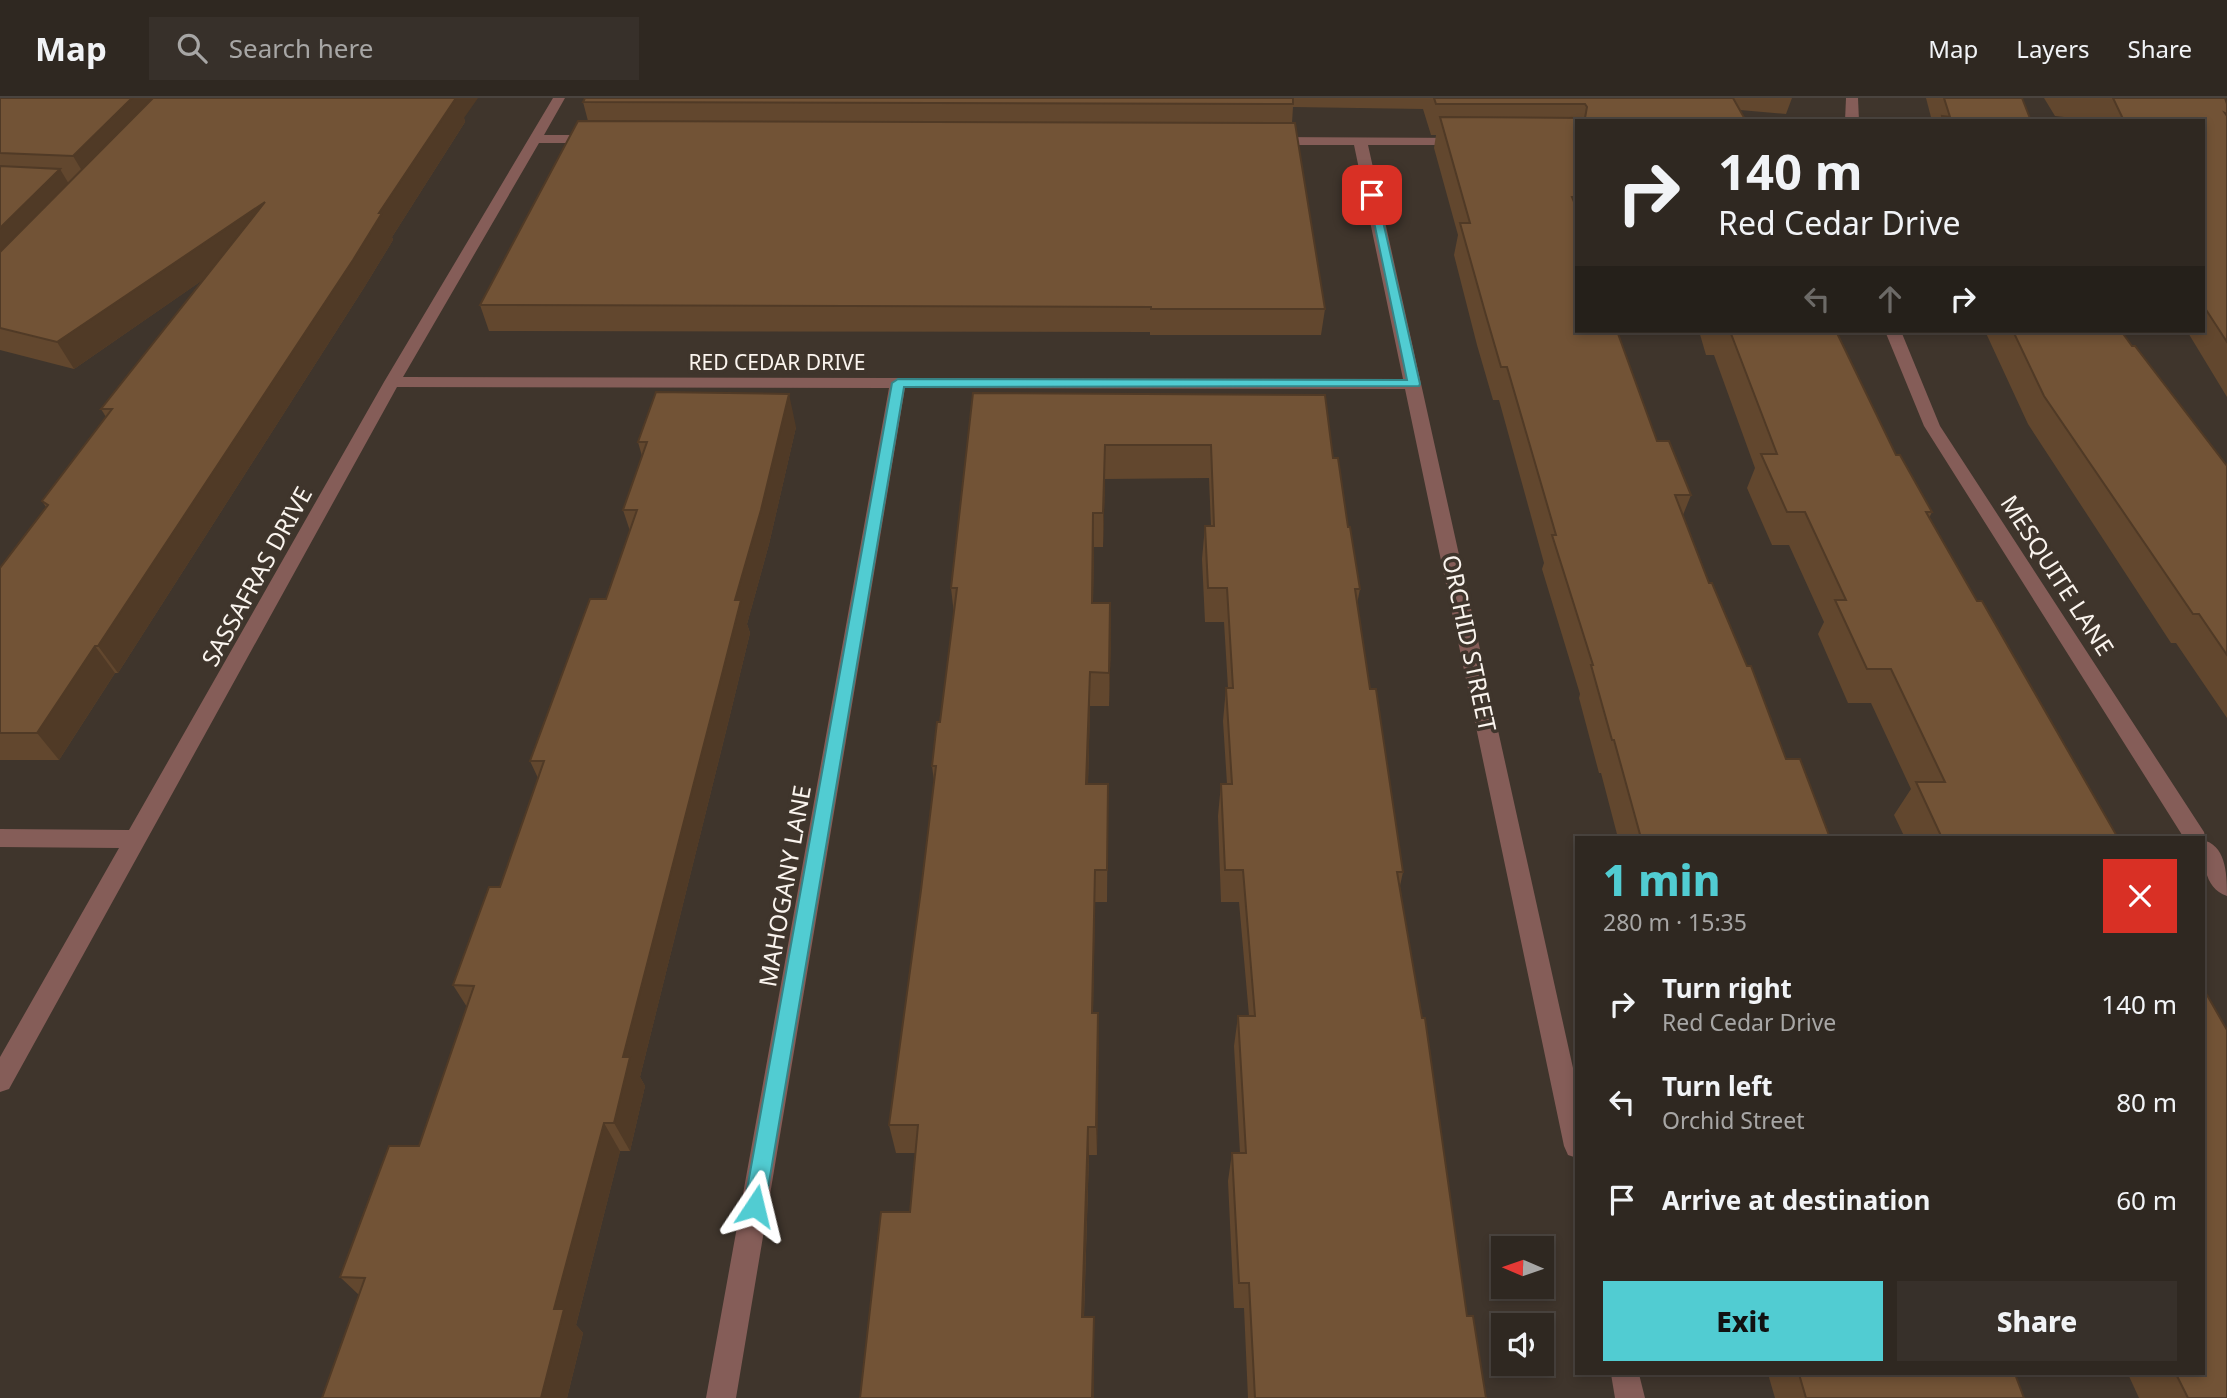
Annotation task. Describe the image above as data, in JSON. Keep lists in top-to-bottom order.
{
  "streets": {
    "street": [
      "RED CEDAR DRIVE",
      "MESQUITE LANE",
      "SASSAFRAS DRIVE",
      "ORCHID STREET",
      "MAHOGANY LANE"
    ]
  },
  "crossings": [
    ["RED CEDAR DRIVE", "SASSAFRAS DRIVE"],
    ["RED CEDAR DRIVE", "ORCHID STREET"],
    ["RED CEDAR DRIVE", "MAHOGANY LANE"]
  ],
  "north": "left",
  "page": {
    "header": "Map",
    "search": "Search here",
    "nav": ["Map", "Layers", "Share"],
    "turn": ["140 m", "Red Cedar Drive"],
    "heading": ["1 min", "280 m · 15:35"],
    "list": [
      {
        "name": "Turn right",
        "note": "Red Cedar Drive",
        "value": "140 m"
      },
      {
        "name": "Turn left",
        "note": "Orchid Street",
        "value": "80 m"
      },
      {
        "name": "Arrive at destination",
        "value": "60 m"
      }
    ],
    "buttons": ["Exit", "Share"]
  }
}
